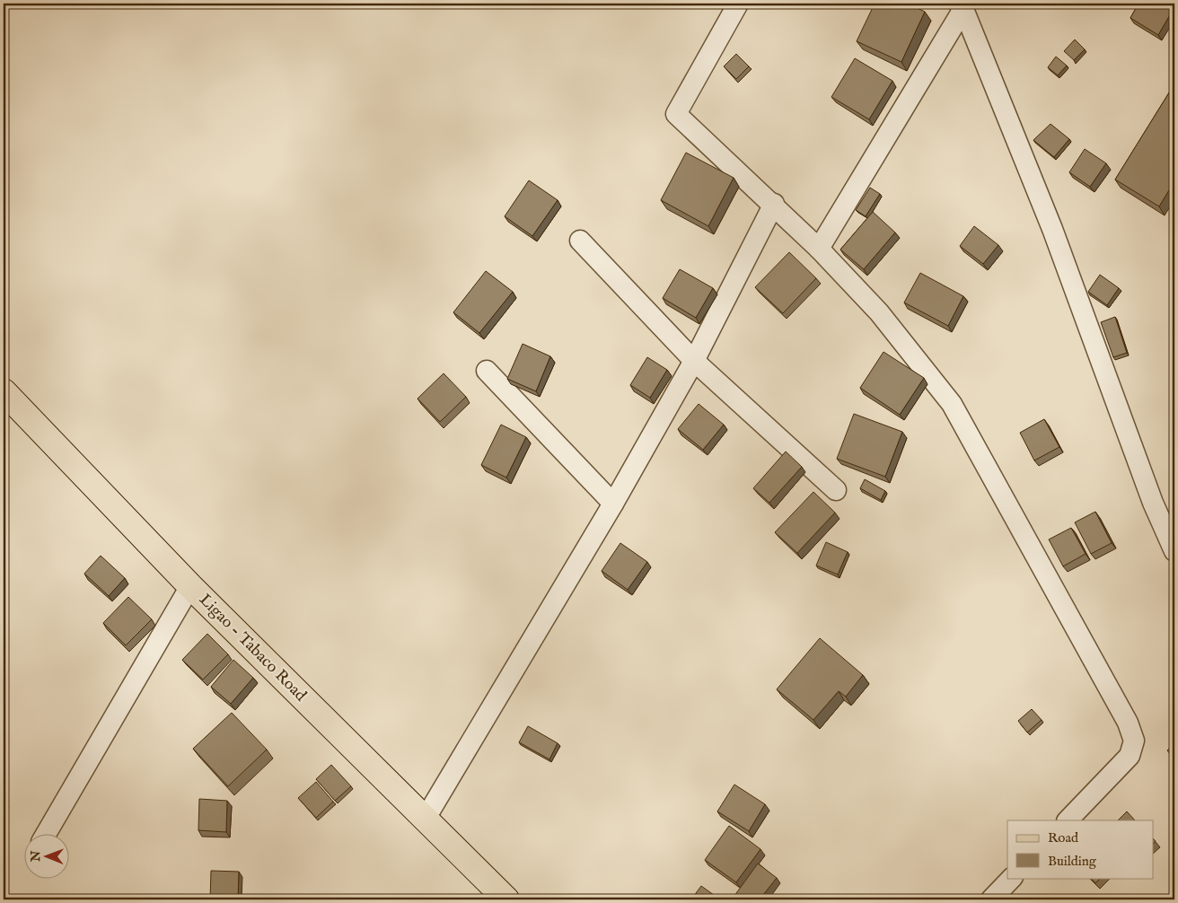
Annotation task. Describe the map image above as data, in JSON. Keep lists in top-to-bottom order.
{
  "streets": {
    "main road": ["Ligao - Tabaco Road"]
  },
  "legend": ["Road", "Building"],
  "north": "left"
}
